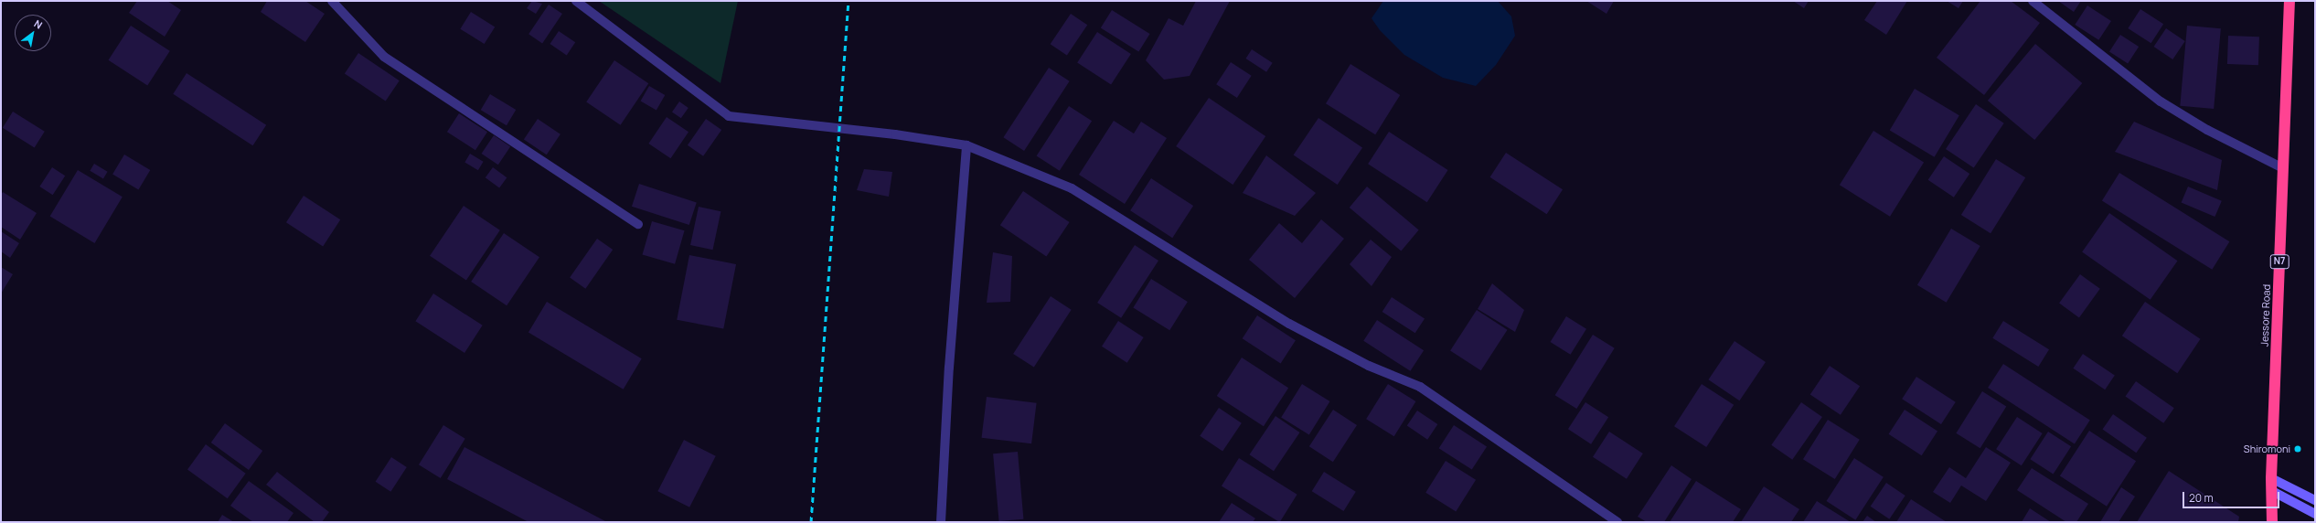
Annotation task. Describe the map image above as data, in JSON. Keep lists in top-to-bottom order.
{
  "streets": {
    "highway": ["N7", "Jessore Road"]
  },
  "places": ["Shiromoni"],
  "scale_bar": "20 m",
  "north": "top right"
}
